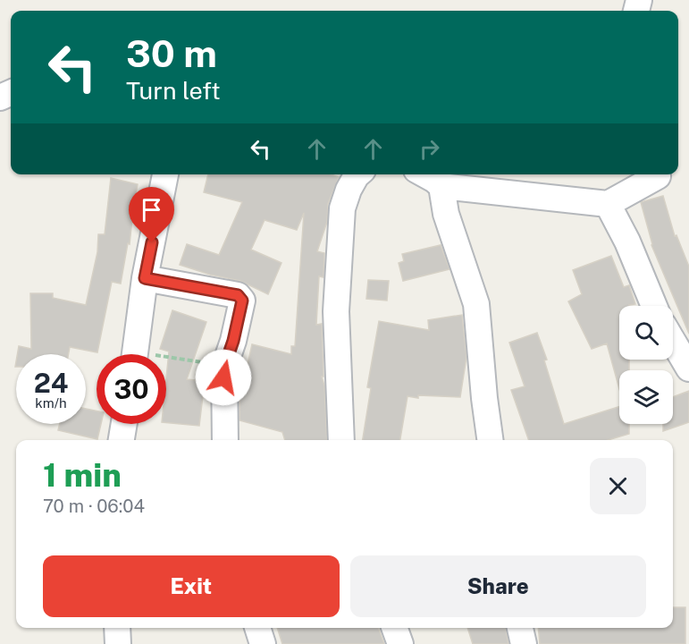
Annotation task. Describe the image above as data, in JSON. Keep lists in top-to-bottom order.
{
  "page": {
    "turn": ["30 m", "Turn left"],
    "speed": "24 km/h",
    "limit": "30",
    "heading": ["1 min", "70 m · 06:04"],
    "buttons": ["Exit", "Share"]
  }
}
